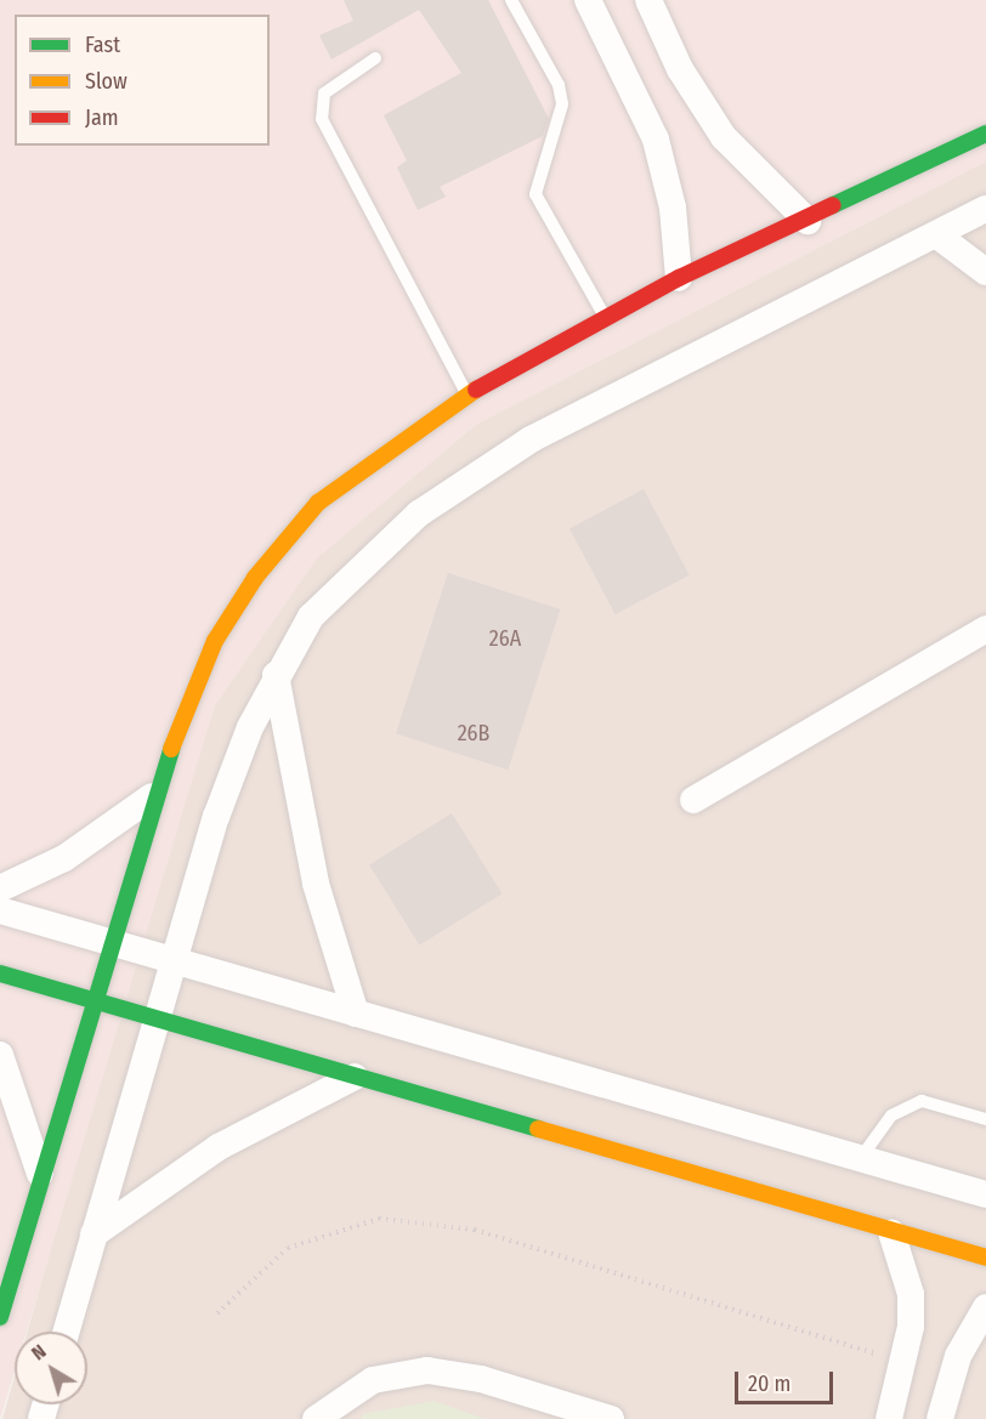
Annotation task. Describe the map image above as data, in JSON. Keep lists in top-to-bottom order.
{
  "house_numbers": ["26A", "26B"],
  "legend": ["Fast", "Slow", "Jam"],
  "scale_bar": "20 m",
  "north": "top left"
}
